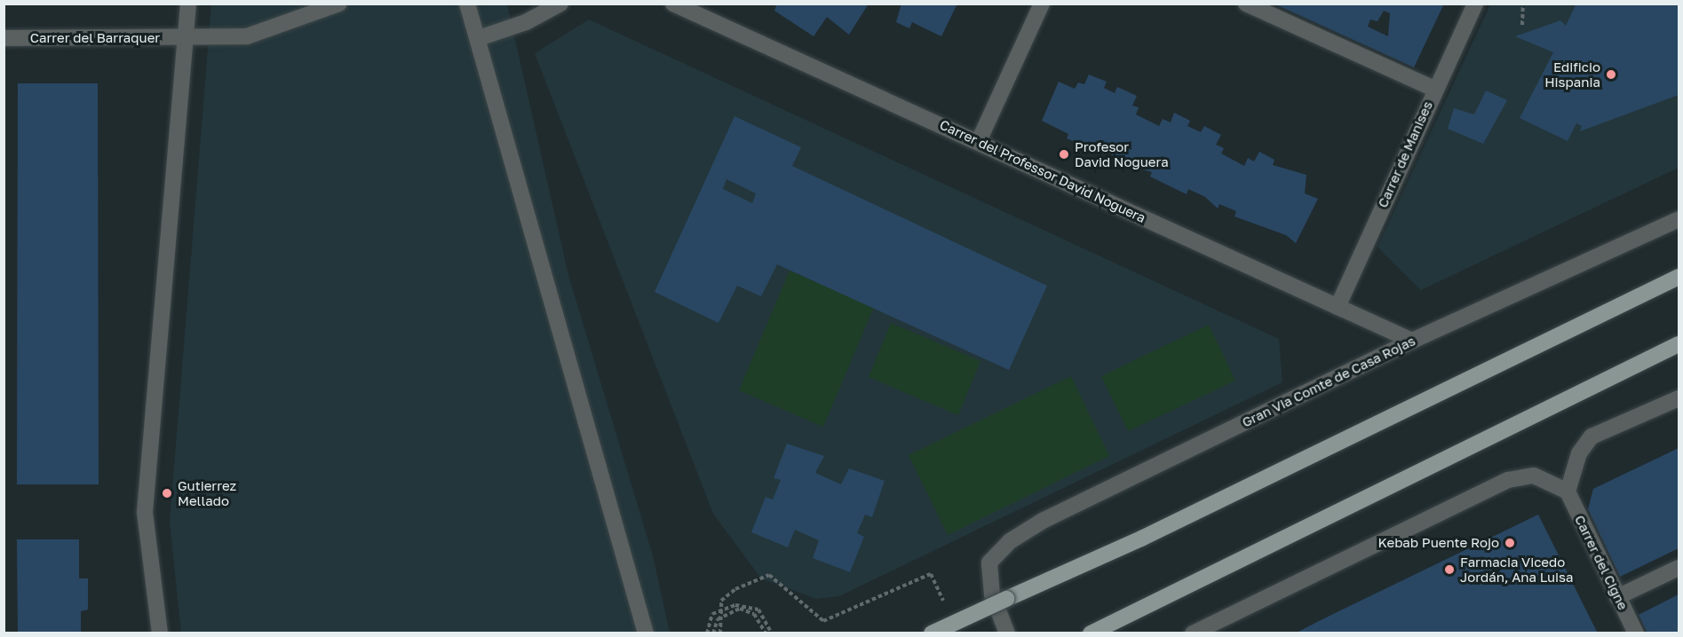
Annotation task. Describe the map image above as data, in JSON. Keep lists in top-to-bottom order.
{
  "streets": {
    "street": [
      "Carrer del Barraquer",
      "Carrer de Manises",
      "Carrer del Professor David Noguera",
      "Gran Via Comte de Casa Rojas",
      "Carrer del Cigne"
    ]
  },
  "crossings": [
    ["Carrer de Manises", "Carrer del Professor David Noguera"],
    ["Carrer del Professor David Noguera", "Gran Via Comte de Casa Rojas"]
  ],
  "places": [
    "Edificio Hispania",
    "Profesor David Noguera",
    "Gutierrez Mellado",
    "Kebab Puente Rojo",
    "Farmacia Vicedo Jordán, Ana Luisa"
  ]
}
